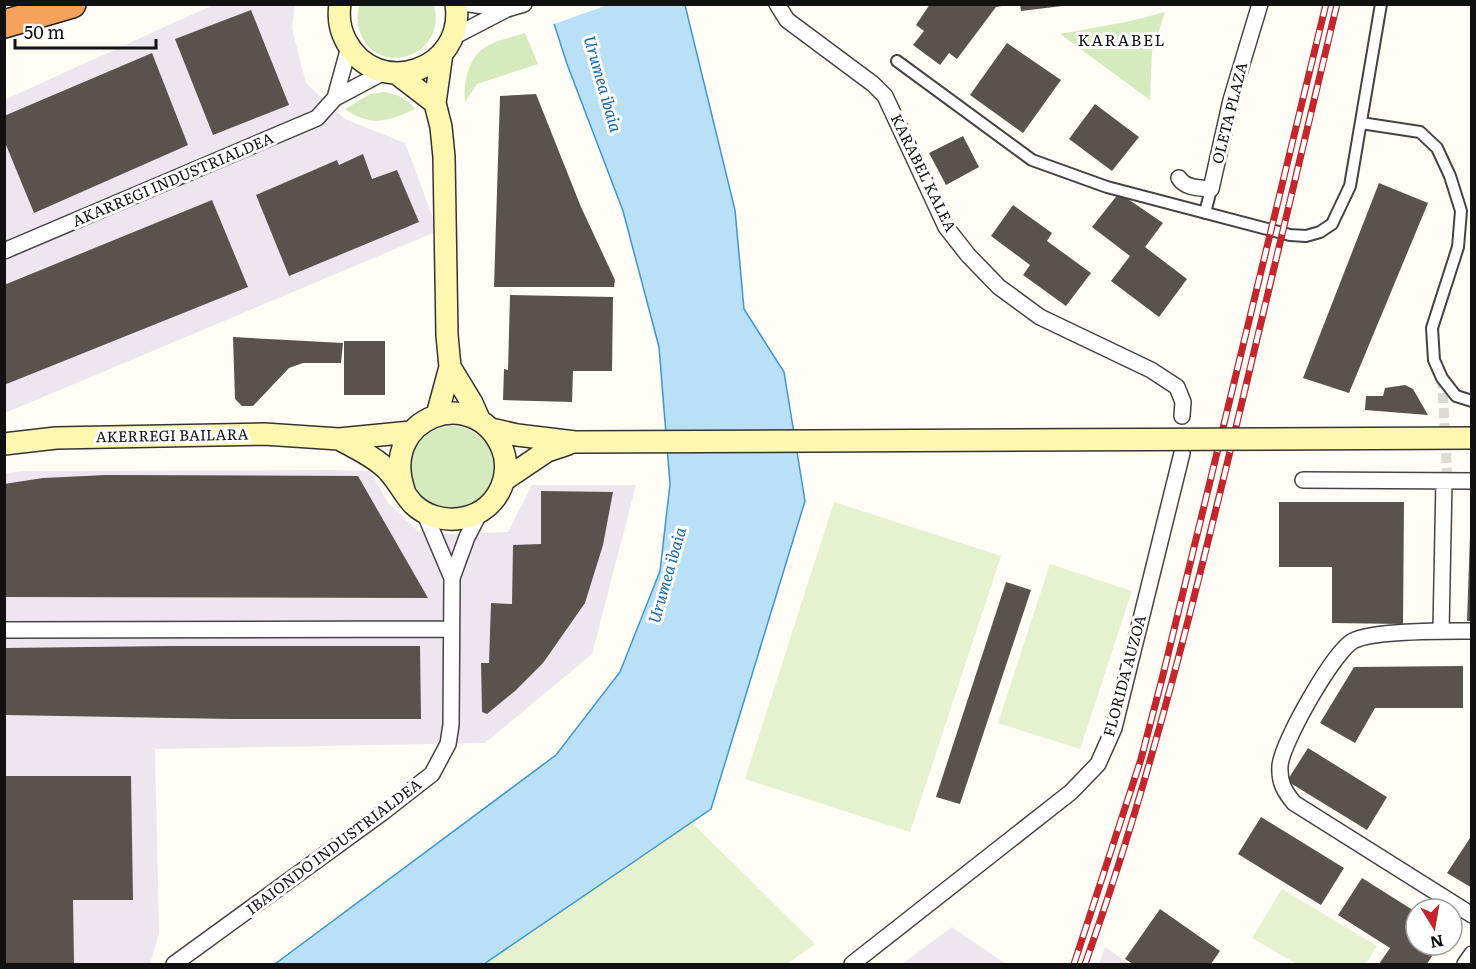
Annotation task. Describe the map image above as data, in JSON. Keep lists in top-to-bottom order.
{
  "streets": {
    "main road": ["AKERREGI BAILARA"],
    "street": [
      "OLETA PLAZA",
      "KARABEL KALEA",
      "AKARREGI INDUSTRIALDEA",
      "FLORIDA AUZOA",
      "IBAIONDO INDUSTRIALDEA"
    ]
  },
  "districts": ["KARABEL"],
  "water": ["Urumea ibaia"],
  "scale_bar": "50 m",
  "north": "bottom"
}
